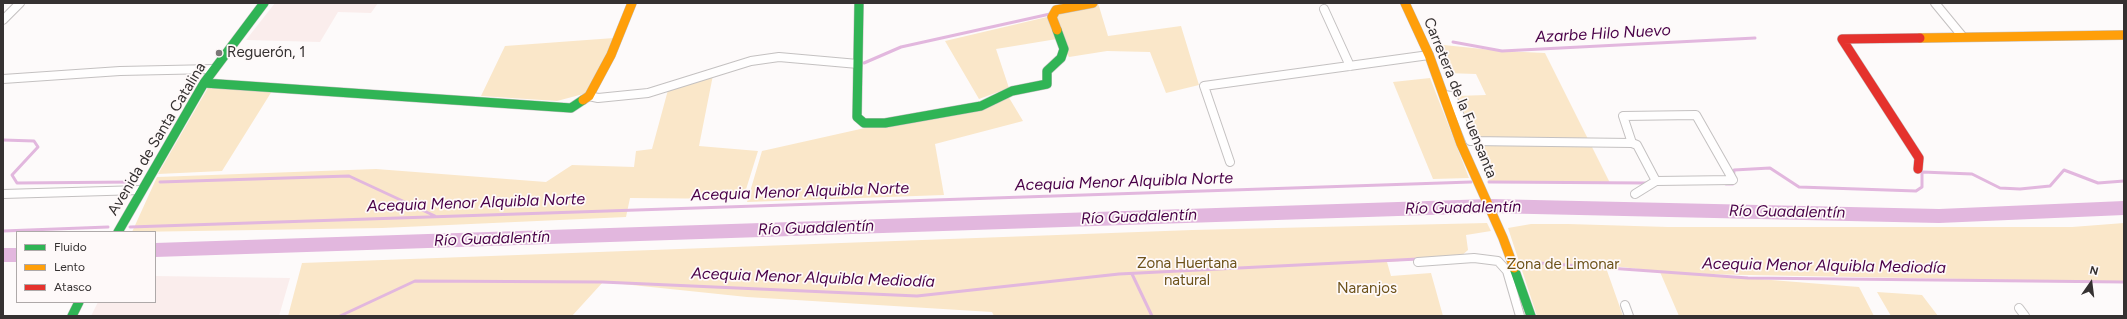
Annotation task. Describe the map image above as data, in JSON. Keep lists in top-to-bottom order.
{
  "streets": {
    "street": ["Carretera de la Fuensanta", "Avenida de Santa Catalina"]
  },
  "water": [
    "Azarbe Hilo Nuevo",
    "Acequia Menor Alquibla Norte",
    "Río Guadalentín",
    "Acequia Menor Alquibla Mediodía"
  ],
  "parks": ["Zona Huertana natural", "Zona de Limonar", "Naranjos"],
  "places": ["Reguerón, 1"],
  "legend": ["Fluido", "Lento", "Atasco"],
  "north": "top"
}
